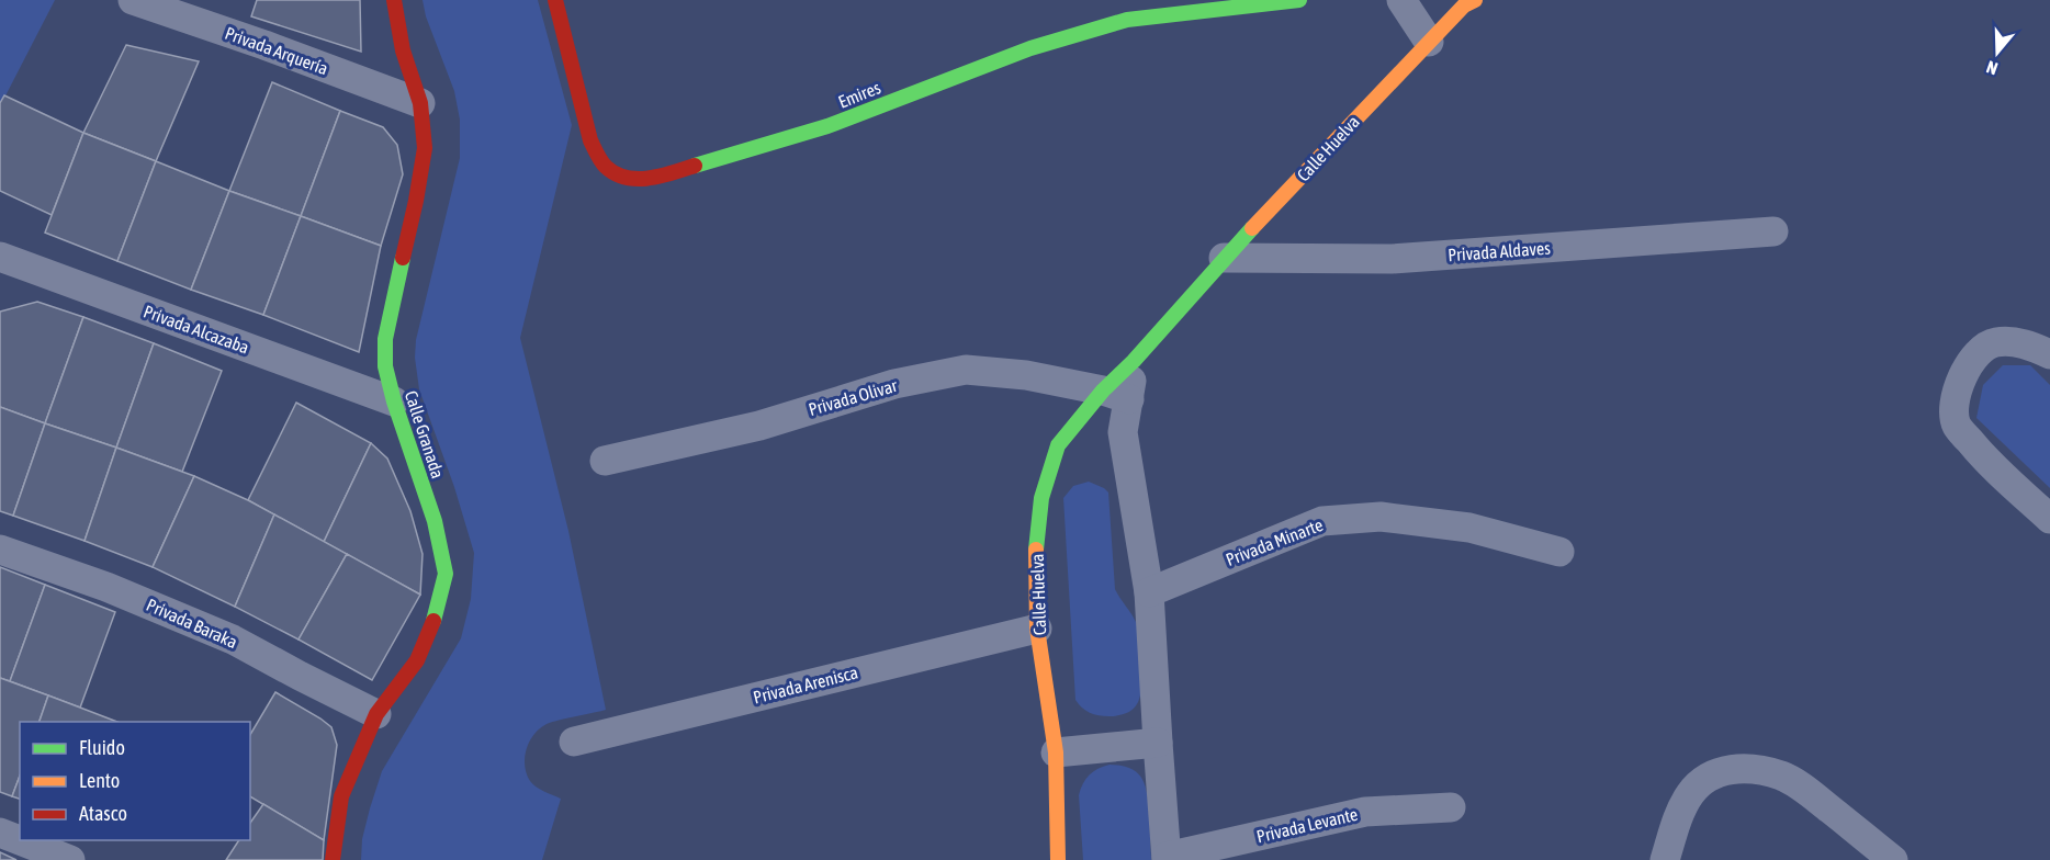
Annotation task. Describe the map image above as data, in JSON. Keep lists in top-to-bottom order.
{
  "streets": {
    "street": [
      "Privada Arquería",
      "Emires",
      "Calle Huelva",
      "Privada Aldaves",
      "Privada Alcazaba",
      "Privada Olivar",
      "Calle Granada",
      "Privada Minarte",
      "Privada Baraka",
      "Privada Arenisca",
      "Privada Levante"
    ]
  },
  "crossings": [
    ["Privada Arquería", "Calle Granada"],
    ["Calle Huelva", "Privada Aldaves"],
    ["Calle Huelva", "Privada Olivar"],
    ["Calle Huelva", "Privada Minarte"],
    ["Calle Huelva", "Privada Arenisca"],
    ["Calle Huelva", "Privada Levante"],
    ["Privada Alcazaba", "Calle Granada"],
    ["Calle Granada", "Privada Baraka"]
  ],
  "legend": ["Fluido", "Lento", "Atasco"],
  "north": "bottom"
}
